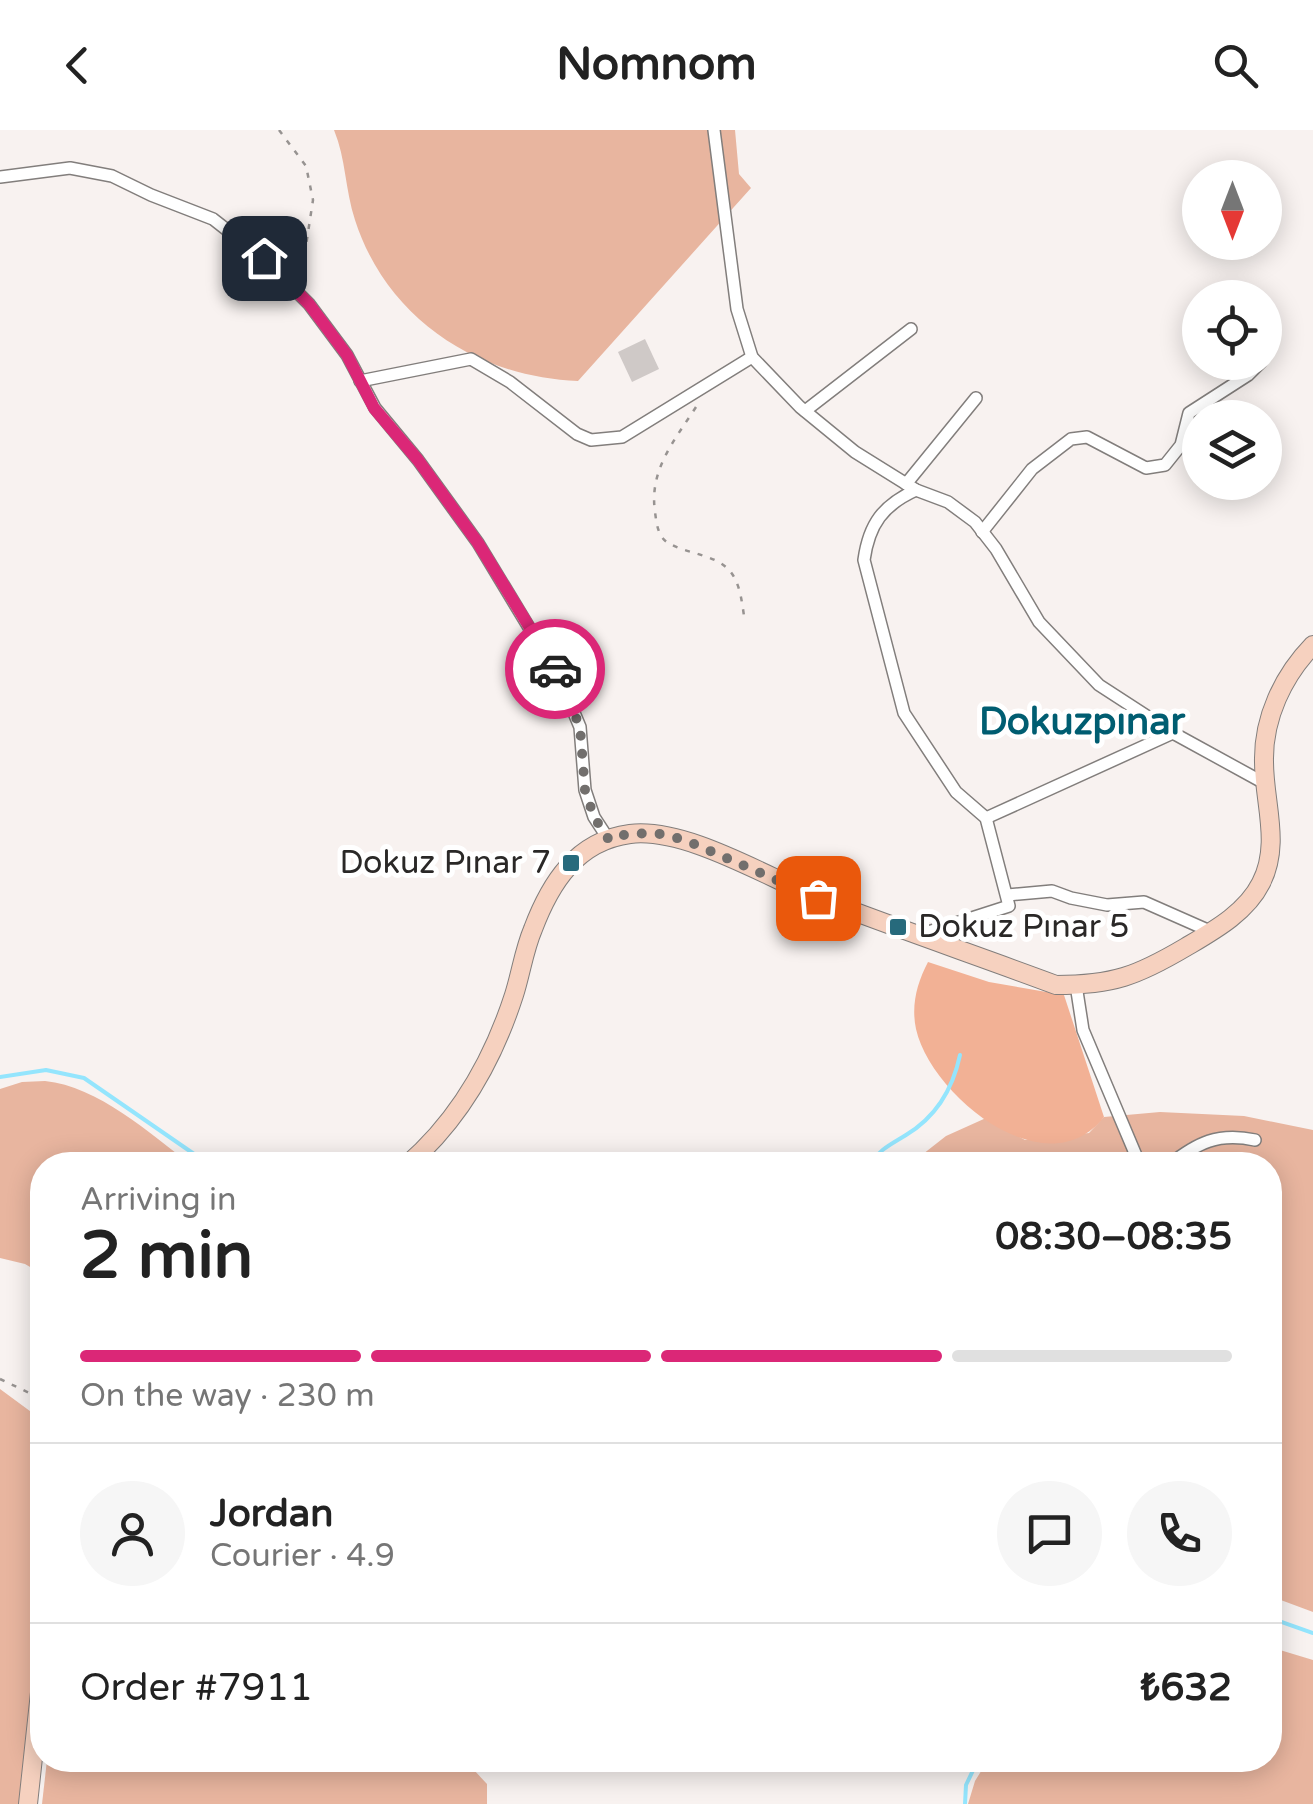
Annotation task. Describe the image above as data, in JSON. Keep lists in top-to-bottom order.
{
  "districts": ["Dokuzpınar"],
  "places": {
    "transit": ["Dokuz Pınar 7", "Dokuz Pınar 5"]
  },
  "north": "bottom",
  "page": {
    "header": "Nomnom",
    "heading": ["2 min", "Arriving in", "08:30–08:35"],
    "panel": [
      "Jordan",
      "Courier · 4.9",
      "Order #7911",
      "₺632"
    ],
    "bar": "On the way · 230 m"
  }
}
